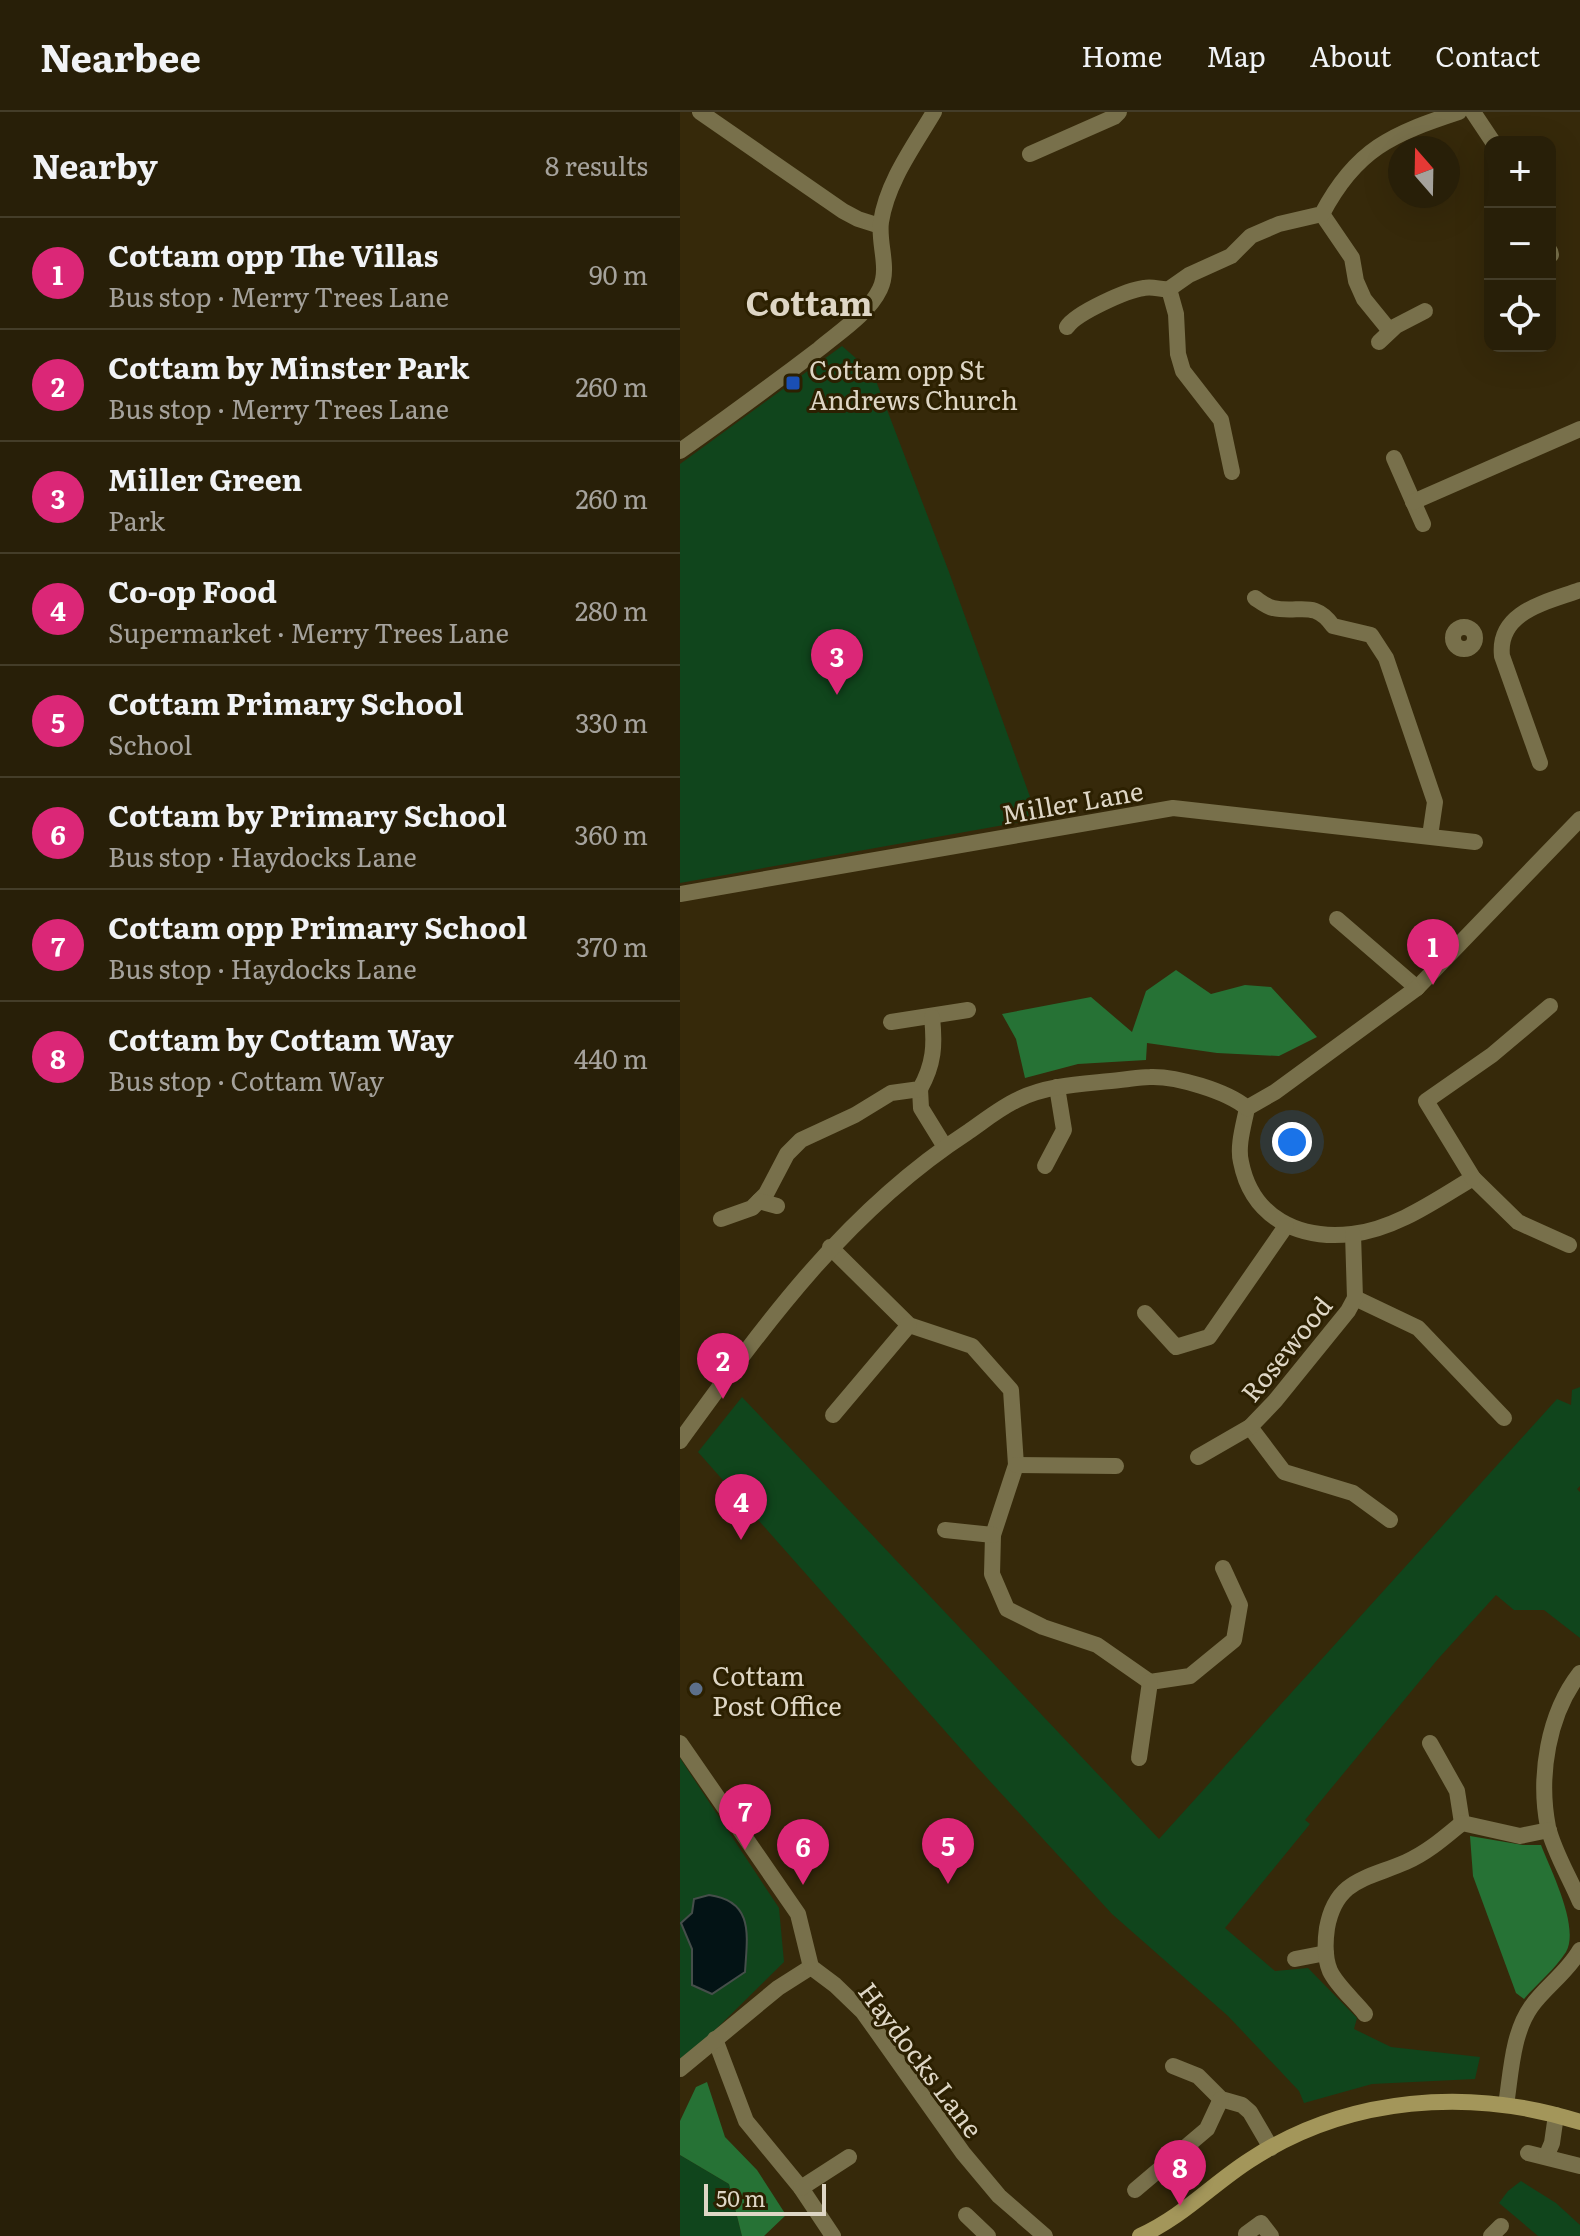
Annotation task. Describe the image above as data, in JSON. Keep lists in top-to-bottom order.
{
  "streets": {
    "street": ["Miller Lane", "Rosewood", "Haydocks Lane"]
  },
  "districts": ["Cottam"],
  "places": {
    "transit": ["Cottam opp St Andrews Church"],
    "other": ["Cottam Post Office"]
  },
  "scale_bar": "50 m",
  "north": "top",
  "page": {
    "header": "Nearbee",
    "nav": [
      "Home",
      "Map",
      "About",
      "Contact"
    ],
    "heading": ["Nearby", "8 results"],
    "map_buttons": ["+", "−"],
    "list": [
      {
        "mark": "1",
        "name": "Cottam opp The Villas",
        "note": "Bus stop · Merry Trees Lane",
        "value": "90 m"
      },
      {
        "mark": "2",
        "name": "Cottam by Minster Park",
        "note": "Bus stop · Merry Trees Lane",
        "value": "260 m"
      },
      {
        "mark": "3",
        "name": "Miller Green",
        "note": "Park",
        "value": "260 m"
      },
      {
        "mark": "4",
        "name": "Co-op Food",
        "note": "Supermarket · Merry Trees Lane",
        "value": "280 m"
      },
      {
        "mark": "5",
        "name": "Cottam Primary School",
        "note": "School",
        "value": "330 m"
      },
      {
        "mark": "6",
        "name": "Cottam by Primary School",
        "note": "Bus stop · Haydocks Lane",
        "value": "360 m"
      },
      {
        "mark": "7",
        "name": "Cottam opp Primary School",
        "note": "Bus stop · Haydocks Lane",
        "value": "370 m"
      },
      {
        "mark": "8",
        "name": "Cottam by Cottam Way",
        "note": "Bus stop · Cottam Way",
        "value": "440 m"
      }
    ],
    "pins": [
      "3",
      "1",
      "2",
      "4",
      "7",
      "5",
      "6",
      "8"
    ],
    "scale": "50 m"
  }
}
